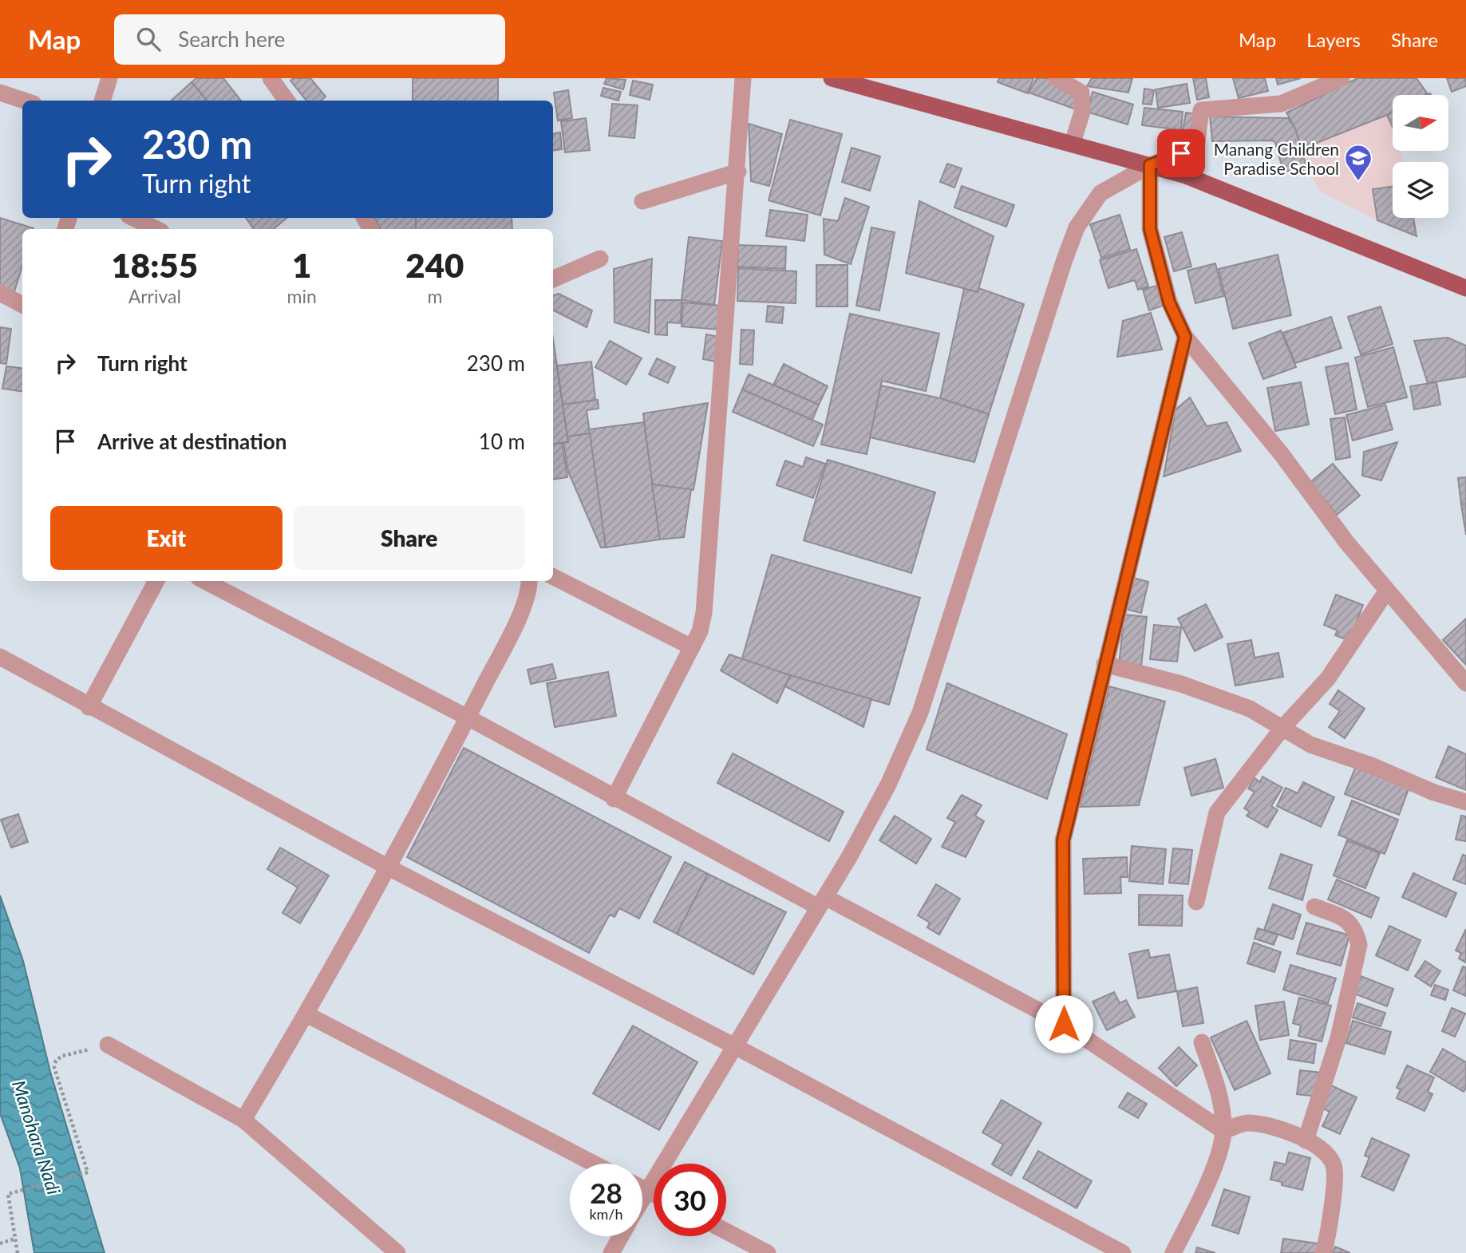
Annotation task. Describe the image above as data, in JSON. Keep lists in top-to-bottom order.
{
  "water": ["Manohara Nadi"],
  "places": {
    "school or university": ["Manang Children Paradise School"]
  },
  "north": "right",
  "page": {
    "header": "Map",
    "search": "Search here",
    "nav": ["Map", "Layers", "Share"],
    "turn": ["230 m", "Turn right"],
    "eta": [
      "18:55",
      "Arrival",
      "1",
      "min",
      "240",
      "m"
    ],
    "list": [
      {
        "name": "Turn right",
        "value": "230 m"
      },
      {
        "name": "Arrive at destination",
        "value": "10 m"
      }
    ],
    "buttons": ["Exit", "Share"],
    "speed": "28 km/h",
    "limit": "30"
  }
}
